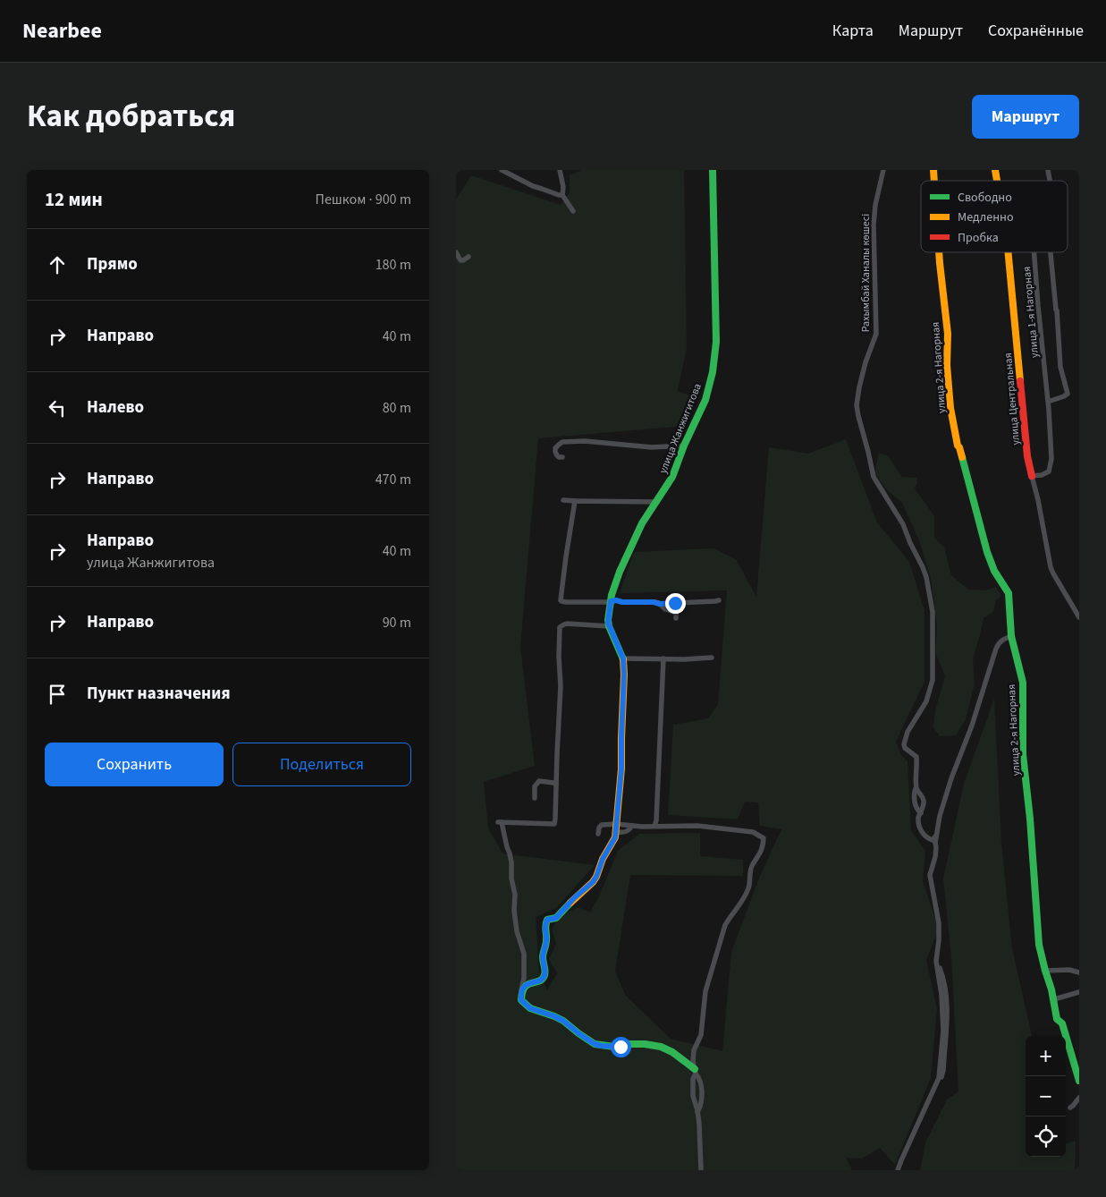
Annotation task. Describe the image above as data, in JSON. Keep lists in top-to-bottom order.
{
  "streets": {
    "street": [
      "Рахымбай Ханалы көшесі",
      "улица 1-я Нагорная",
      "улица 2-я Нагорная",
      "улица Центральная",
      "улица Жанжигитова"
    ]
  },
  "crossings": [
    ["улица 1-я Нагорная", "улица Центральная"]
  ],
  "legend": ["Свободно", "Медленно", "Пробка"],
  "page": {
    "header": "Nearbee",
    "nav": ["Карта", "Маршрут", "Сохранённые"],
    "title": "Как добраться",
    "buttons": [
      "Маршрут",
      ["Сохранить", "Поделиться"]
    ],
    "heading": ["12 мин", "Пешком · 900 m"],
    "list": [
      ["Прямо", "180 m"],
      ["Направо", "40 m"],
      ["Налево", "80 m"],
      ["Направо", "470 m"],
      ["Направо", "улица Жанжигитова", "40 m"],
      ["Направо", "90 m"],
      "Пункт назначения"
    ],
    "map_buttons": ["+", "−"]
  }
}
